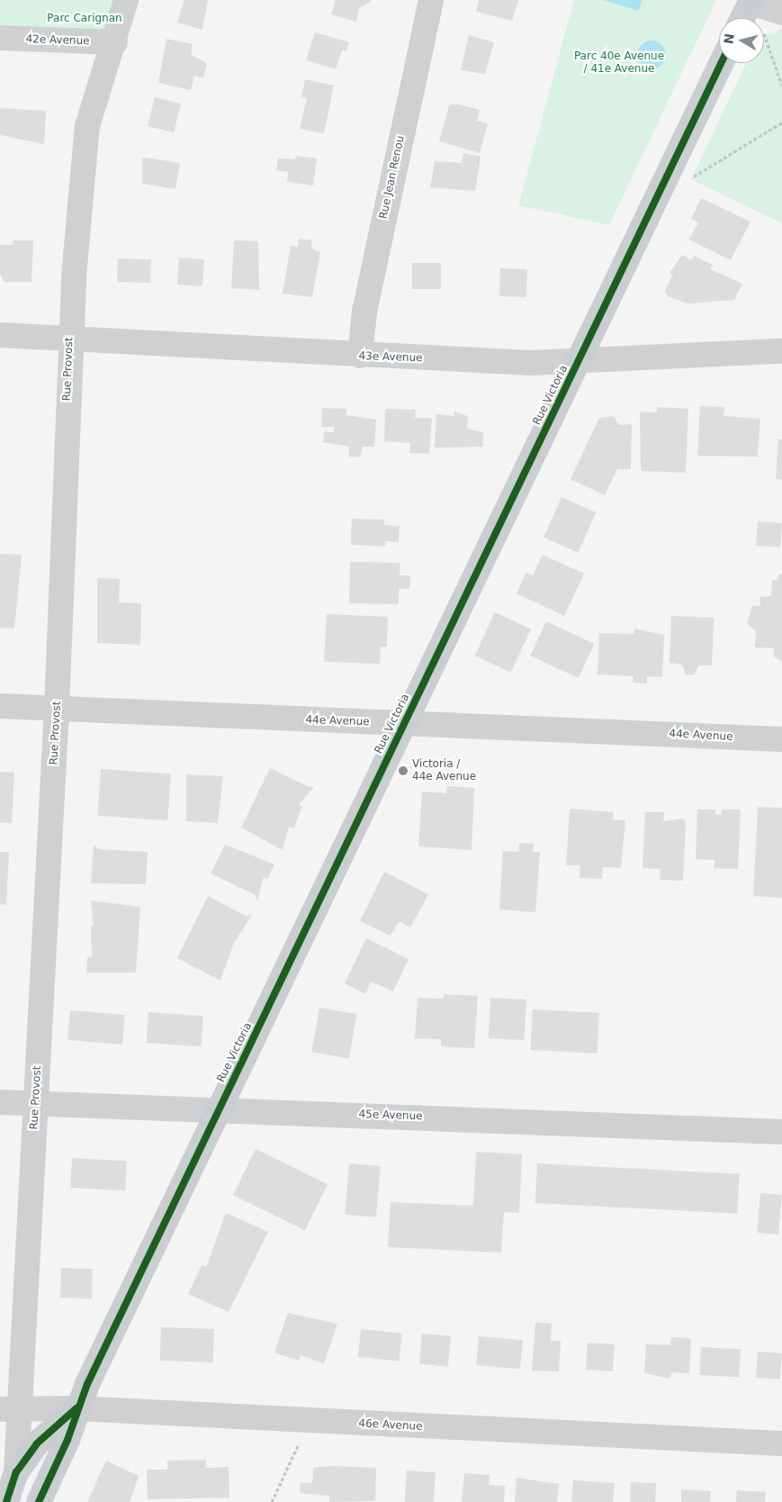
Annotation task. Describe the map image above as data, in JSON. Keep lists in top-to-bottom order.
{
  "streets": {
    "main road": ["Rue Victoria"],
    "street": [
      "42e Avenue",
      "Rue Jean Renou",
      "43e Avenue",
      "Rue Provost",
      "44e Avenue",
      "45e Avenue",
      "46e Avenue"
    ]
  },
  "crossings": [
    ["42e Avenue", "Rue Provost"],
    ["Rue Jean Renou", "43e Avenue"],
    ["43e Avenue", "Rue Provost"],
    ["43e Avenue", "Rue Victoria"],
    ["Rue Provost", "Rue Victoria"],
    ["Rue Provost", "44e Avenue"],
    ["Rue Provost", "45e Avenue"],
    ["Rue Provost", "46e Avenue"],
    ["Rue Victoria", "44e Avenue"],
    ["Rue Victoria", "45e Avenue"],
    ["Rue Victoria", "46e Avenue"]
  ],
  "parks": ["Parc Carignan", "Parc 40e Avenue / 41e Avenue"],
  "places": ["Victoria / 44e Avenue"],
  "north": "left"
}
